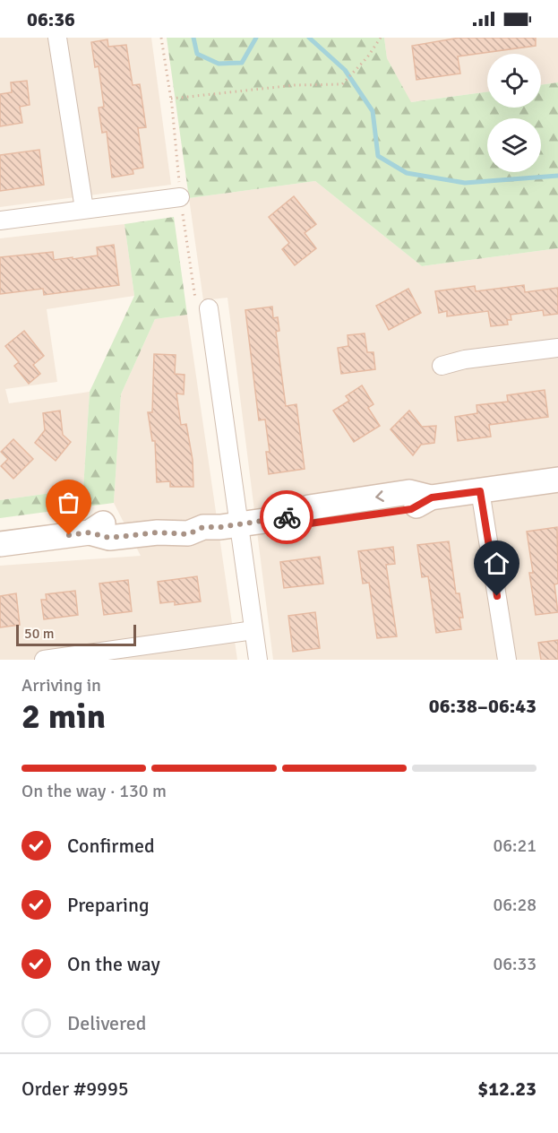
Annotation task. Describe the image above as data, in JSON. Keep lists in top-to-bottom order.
{
  "scale_bar": "50 m",
  "page": {
    "status": "06:36",
    "scale": "50 m",
    "heading": ["2 min", "Arriving in", "06:38–06:43"],
    "panel": ["Order #9995", "$12.23"],
    "bar": "On the way · 130 m",
    "list": [
      ["Confirmed", "06:21"],
      ["Preparing", "06:28"],
      ["On the way", "06:33"],
      "Delivered"
    ]
  }
}
